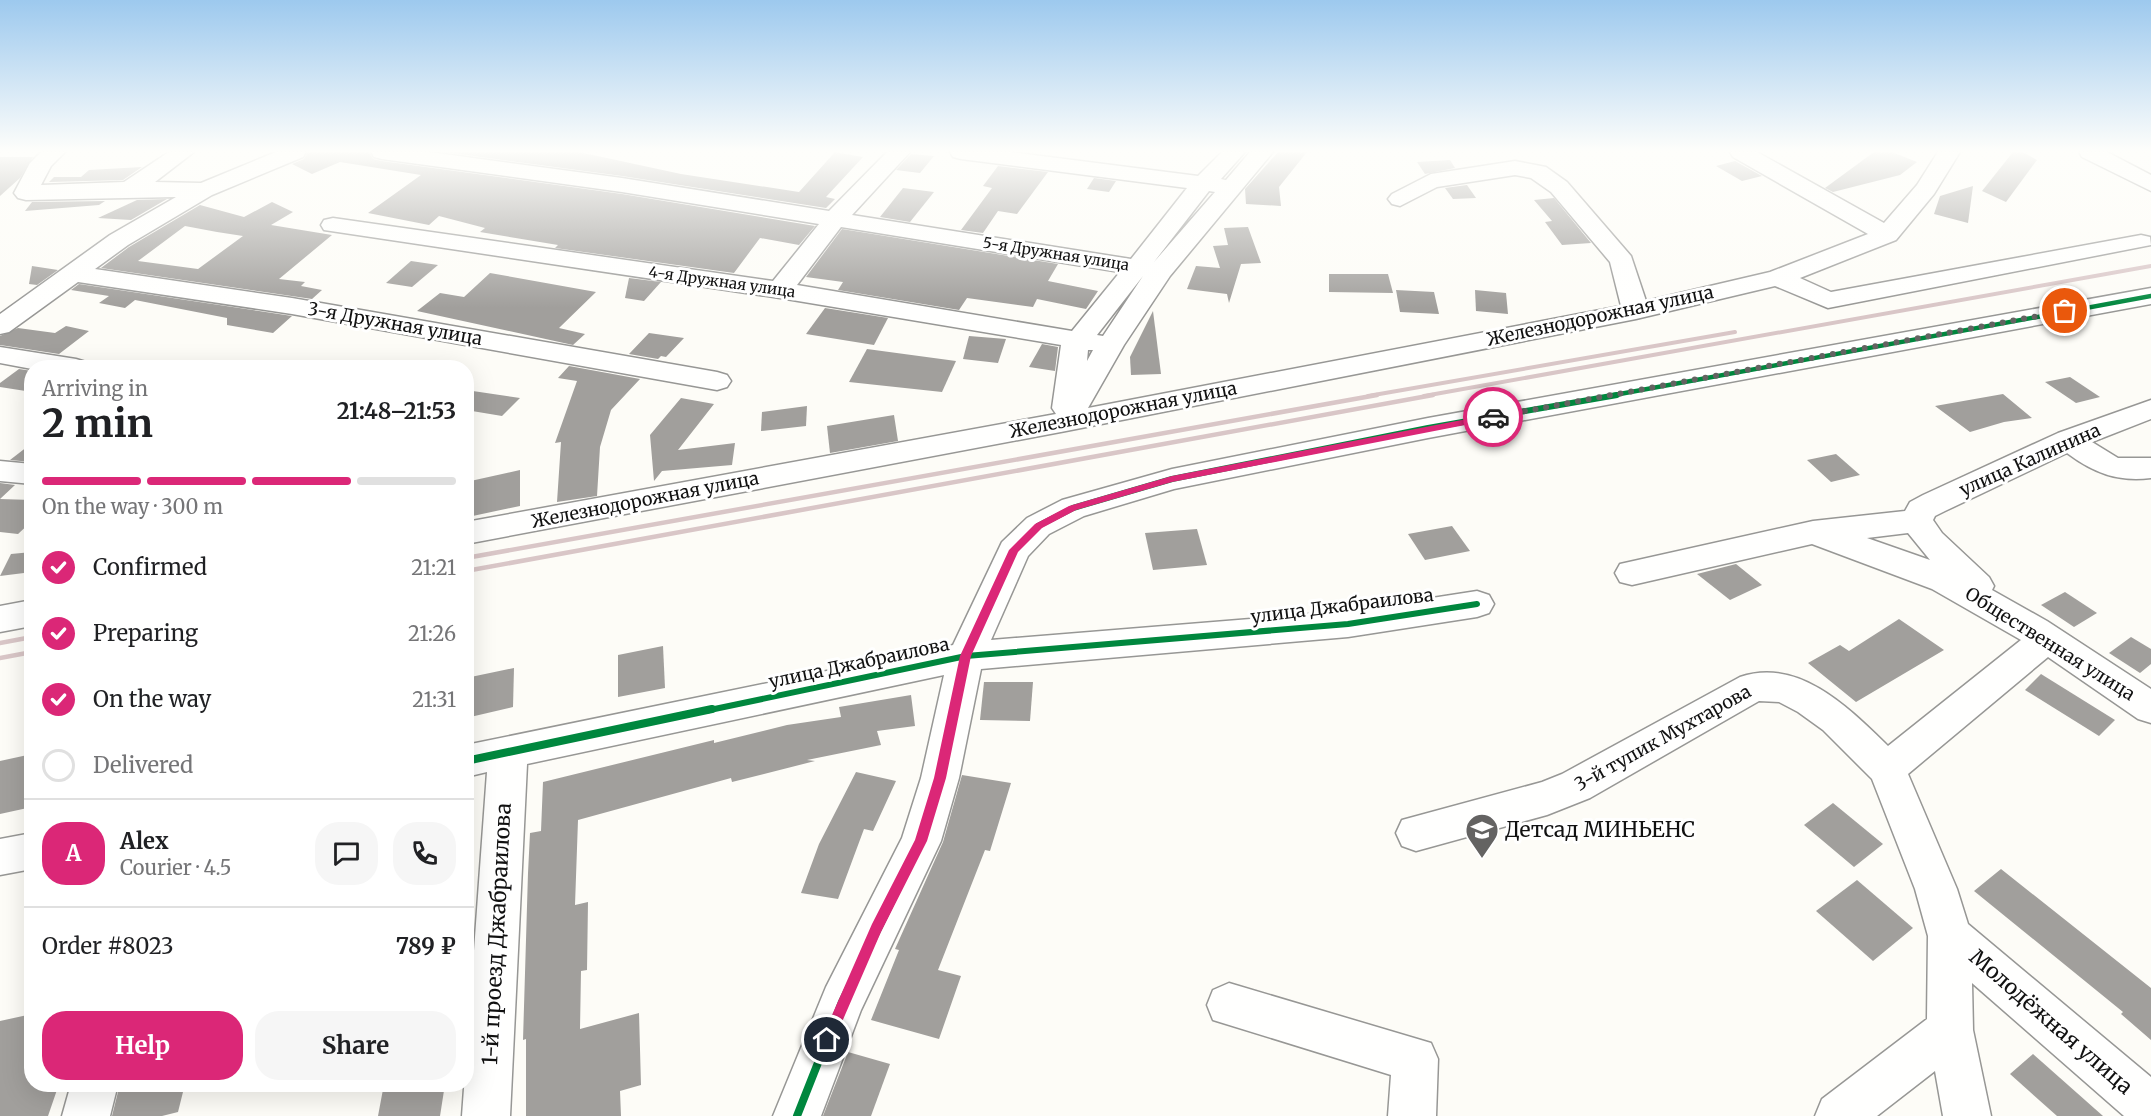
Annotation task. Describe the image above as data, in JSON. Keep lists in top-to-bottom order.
{
  "streets": {
    "street": [
      "5-я Дружная улица",
      "4-я Дружная улица",
      "Железнодорожная улица",
      "3-я Дружная улица",
      "улица Калинина",
      "улица Джабраилова",
      "Общественная улица",
      "3-й тупик Мухтарова",
      "1-й проезд Джабраилова",
      "Молодёжная улица"
    ]
  },
  "crossings": [
    ["улица Джабраилова", "1-й проезд Джабраилова"]
  ],
  "places": {
    "school or university": ["Детсад МИНЬЕНС"]
  },
  "page": {
    "heading": ["2 min", "Arriving in", "21:48–21:53"],
    "panel": [
      "Alex",
      "Courier · 4.5",
      "Order #8023",
      "789 ₽"
    ],
    "bar": "On the way · 300 m",
    "list": [
      ["Confirmed", "21:21"],
      ["Preparing", "21:26"],
      ["On the way", "21:31"],
      "Delivered"
    ],
    "round": "A",
    "buttons": ["Help", "Share"]
  }
}
